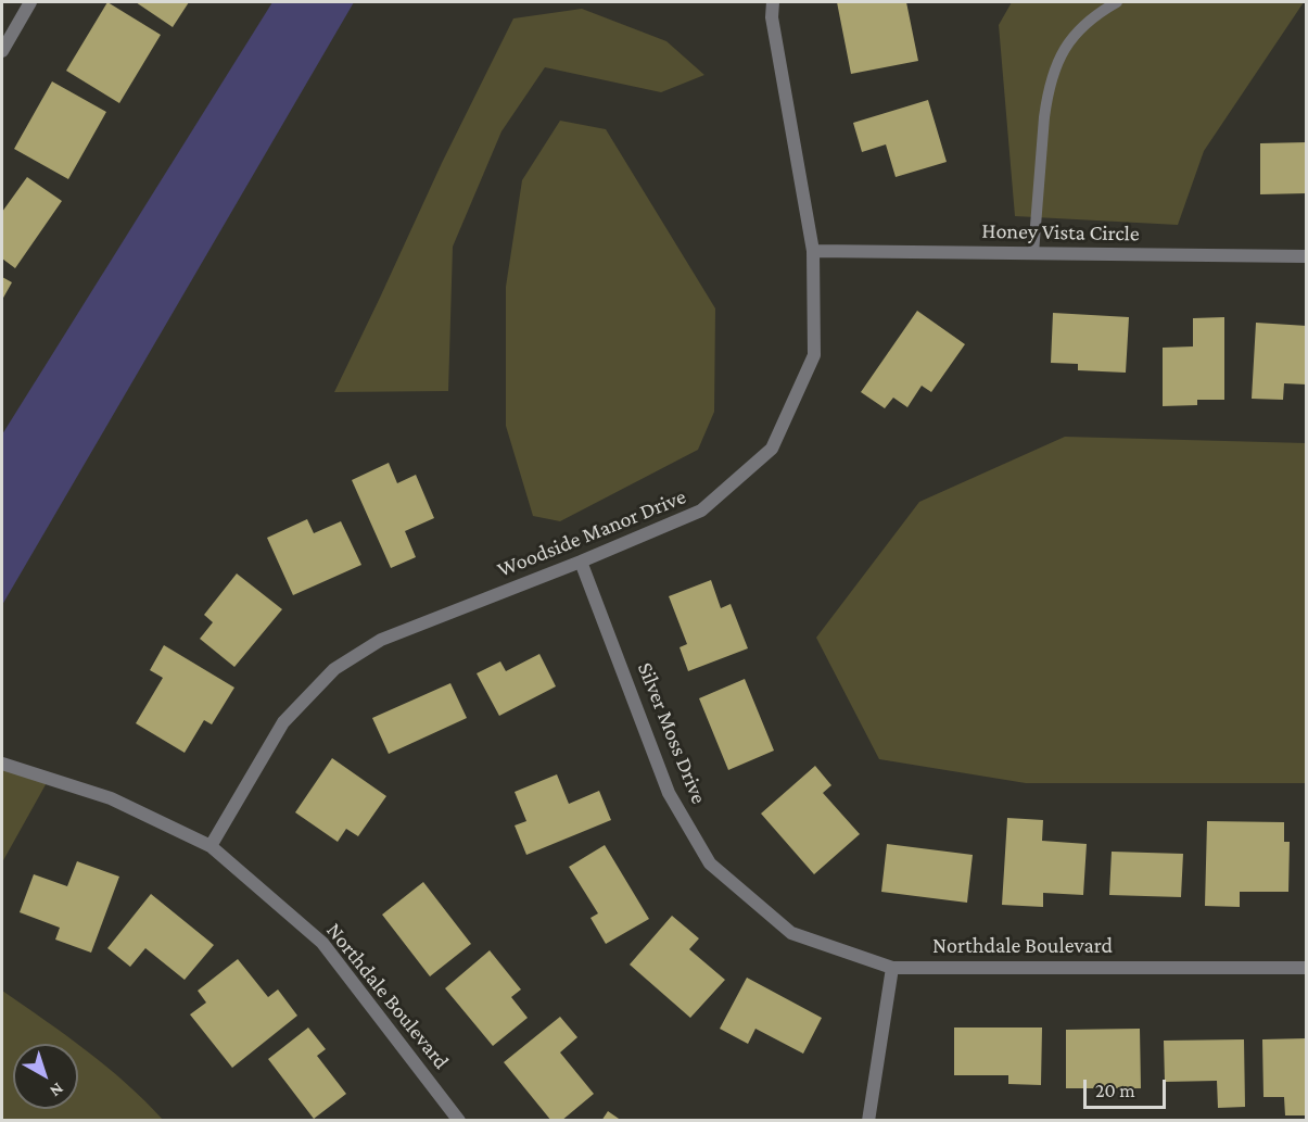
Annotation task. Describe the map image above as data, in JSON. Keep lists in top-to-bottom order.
{
  "streets": {
    "street": [
      "Honey Vista Circle",
      "Woodside Manor Drive",
      "Silver Moss Drive",
      "Northdale Boulevard"
    ]
  },
  "crossings": [
    ["Honey Vista Circle", "Woodside Manor Drive"],
    ["Woodside Manor Drive", "Silver Moss Drive"],
    ["Woodside Manor Drive", "Northdale Boulevard"],
    ["Silver Moss Drive", "Northdale Boulevard"]
  ],
  "scale_bar": "20 m",
  "north": "bottom right"
}
